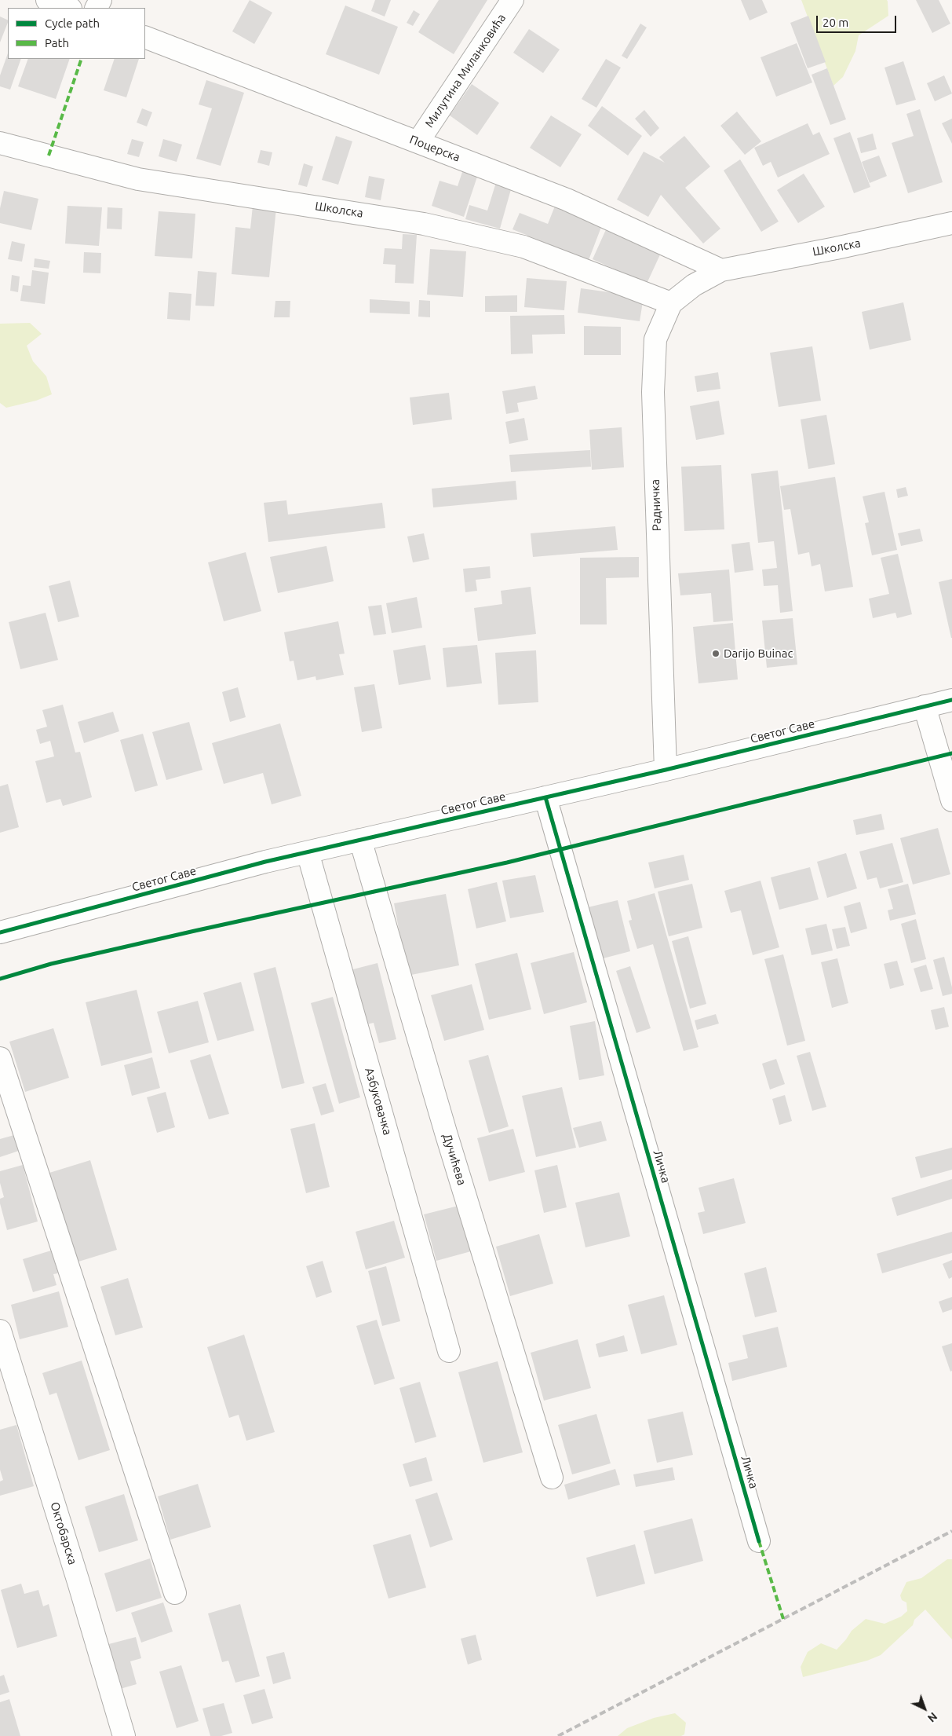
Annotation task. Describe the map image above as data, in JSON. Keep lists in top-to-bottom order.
{
  "streets": {
    "street": [
      "Милутина Миланковића",
      "Поцерска",
      "Школска",
      "Радничка",
      "Светог Саве",
      "Азбуковачка",
      "Дучићева",
      "Личка",
      "Октобарска"
    ]
  },
  "crossings": [
    ["Милутина Миланковића", "Поцерска"],
    ["Поцерска", "Школска"],
    ["Поцерска", "Радничка"],
    ["Школска", "Радничка"],
    ["Радничка", "Светог Саве"],
    ["Светог Саве", "Азбуковачка"],
    ["Светог Саве", "Дучићева"],
    ["Светог Саве", "Личка"]
  ],
  "places": ["Darijo Buinac"],
  "legend": ["Cycle path", "Path"],
  "scale_bar": "20 m",
  "north": "bottom right"
}
